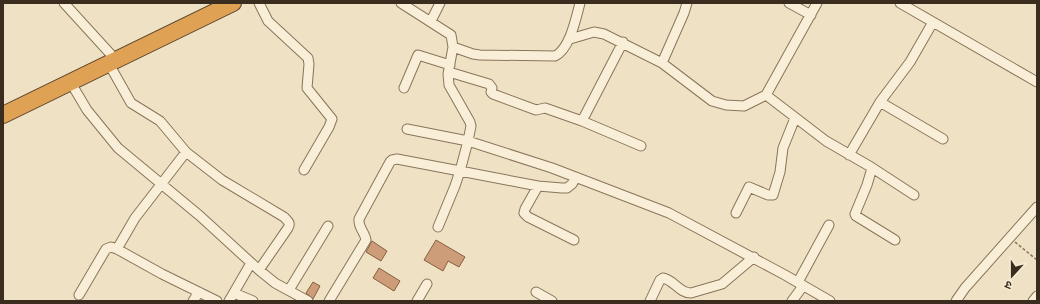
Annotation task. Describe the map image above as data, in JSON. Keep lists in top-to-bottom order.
{
  "north": "bottom"
}
